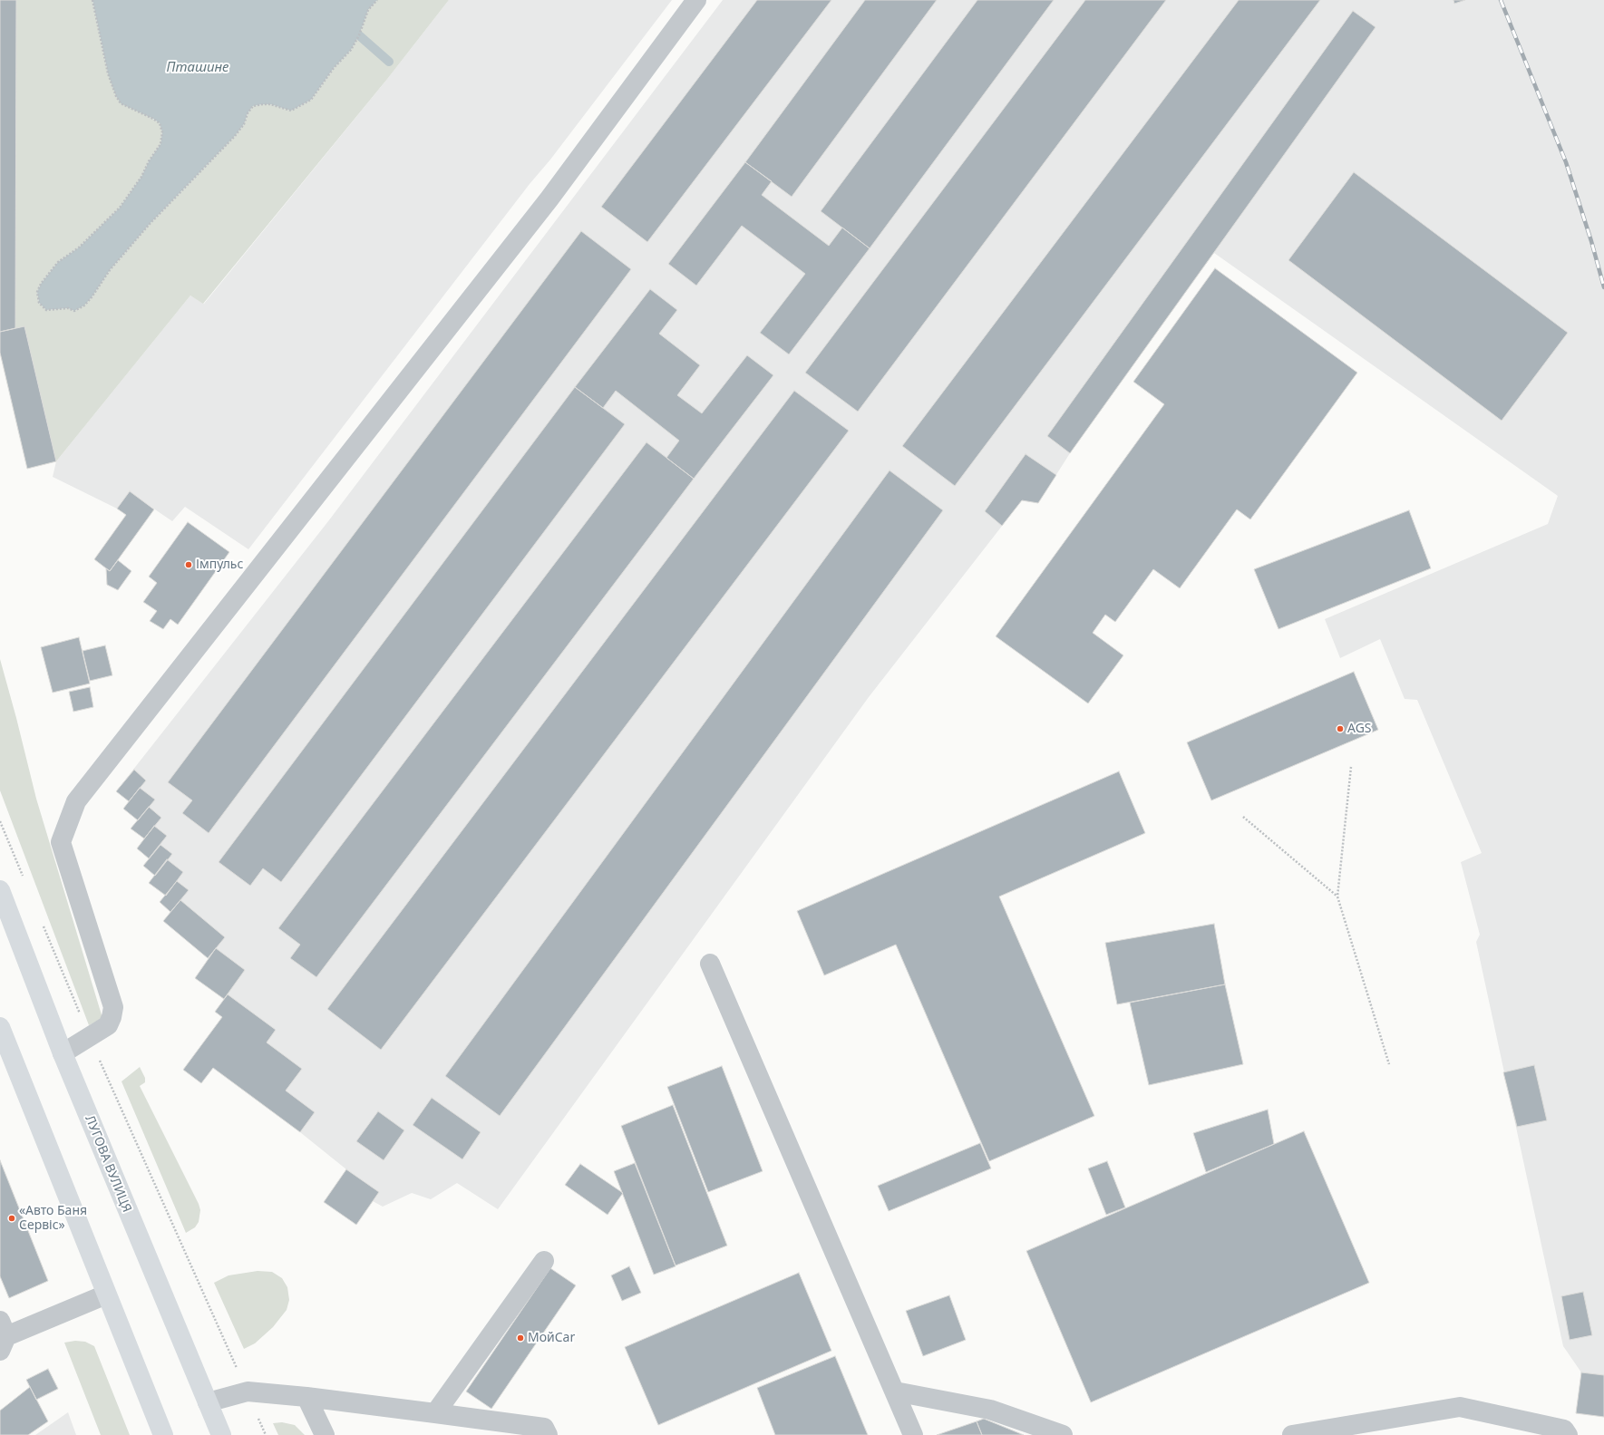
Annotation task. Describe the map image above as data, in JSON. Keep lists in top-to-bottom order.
{
  "streets": {
    "main road": ["ЛУГОВА ВУЛИЦЯ"]
  },
  "water": ["Пташине"],
  "places": [
    "Імпульс",
    "AGS",
    "«Авто Баня Сервіс»",
    "МойCar"
  ]
}
